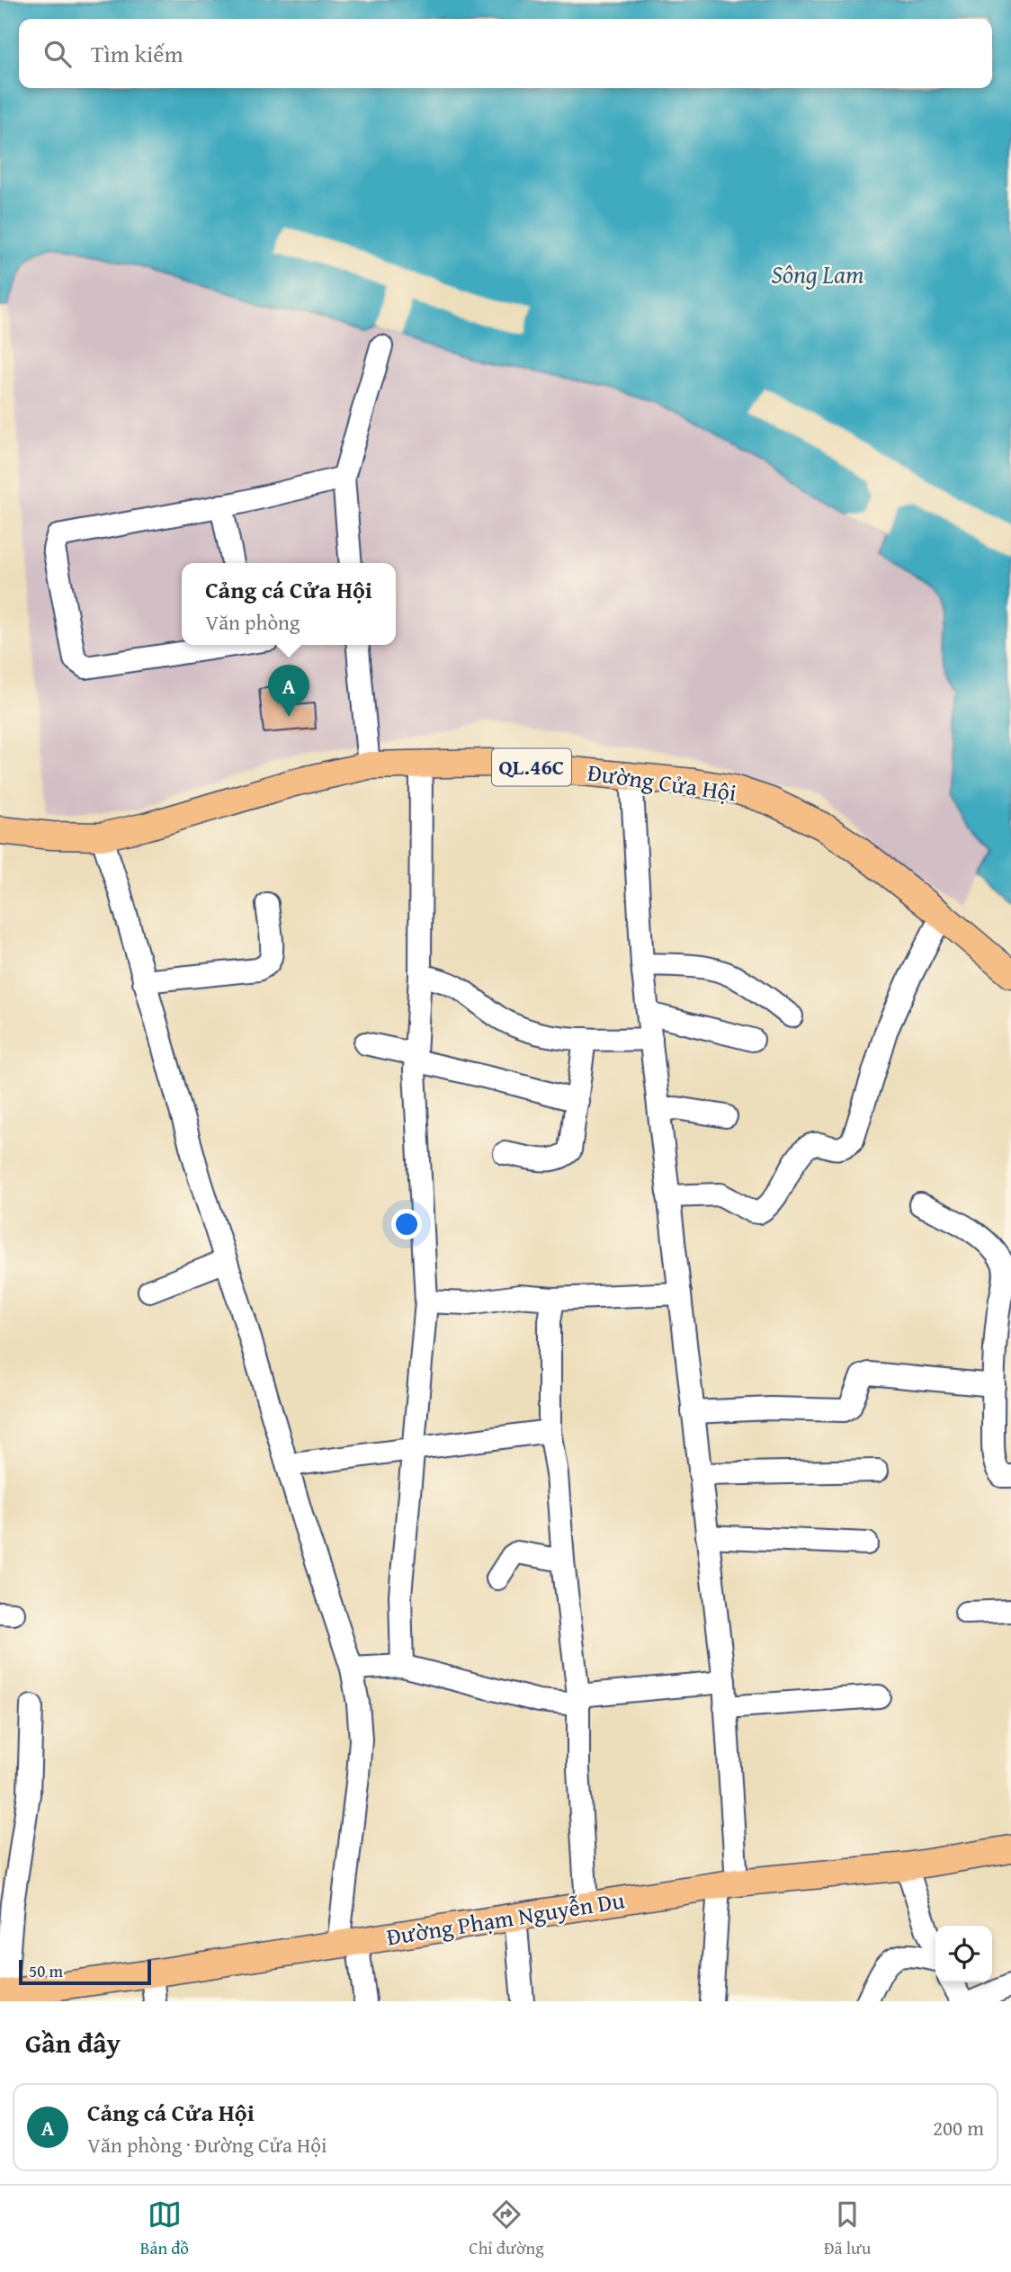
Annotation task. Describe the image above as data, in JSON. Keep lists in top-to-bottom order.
{
  "streets": {
    "main road": ["QL.46C", "Đường Cửa Hội", "Đường Phạm Nguyễn Du"]
  },
  "water": ["Sông Lam"],
  "scale_bar": "50 m",
  "page": {
    "search": "Tìm kiếm",
    "popup": ["Cảng cá Cửa Hội", "Văn phòng"],
    "pins": "A",
    "scale": "50 m",
    "heading": "Gần đây",
    "list": [
      {
        "mark": "A",
        "name": "Cảng cá Cửa Hội",
        "note": "Văn phòng · Đường Cửa Hội",
        "value": "200 m"
      }
    ],
    "nav": ["Bản đồ", "Chỉ đường", "Đã lưu"]
  }
}
